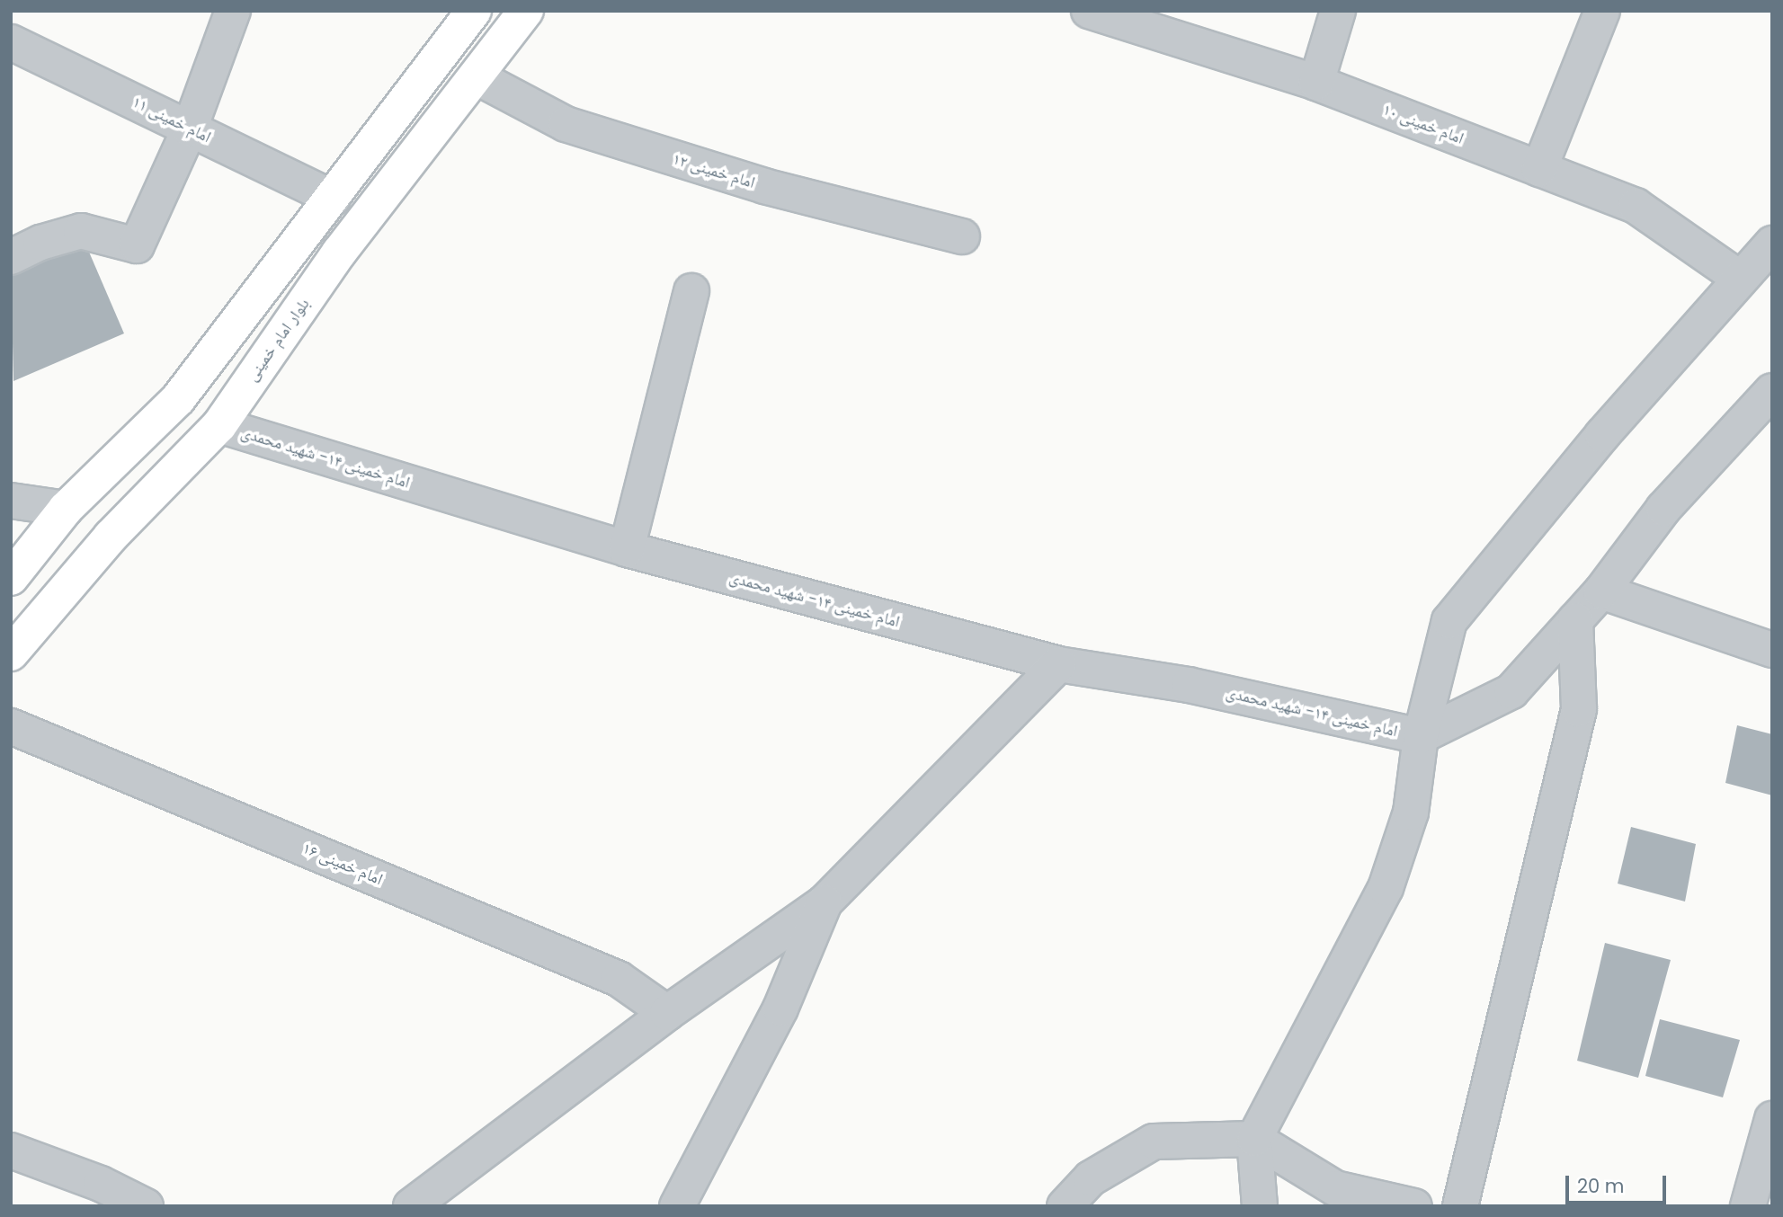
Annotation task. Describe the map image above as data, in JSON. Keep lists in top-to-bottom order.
{
  "streets": {
    "main road": ["بلوار امام خمینی"],
    "street": [
      "امام خمینی ۱۱",
      "امام خمینی ۱۰",
      "امام خمینی ۱۲",
      "امام خمینی ۱۴- شهید محمدی",
      "امام خمینی ۱۶"
    ]
  },
  "crossings": [
    ["امام خمینی ۱۲", "بلوار امام خمینی"],
    ["بلوار امام خمینی", "امام خمینی ۱۴- شهید محمدی"]
  ],
  "scale_bar": "20 m"
}
